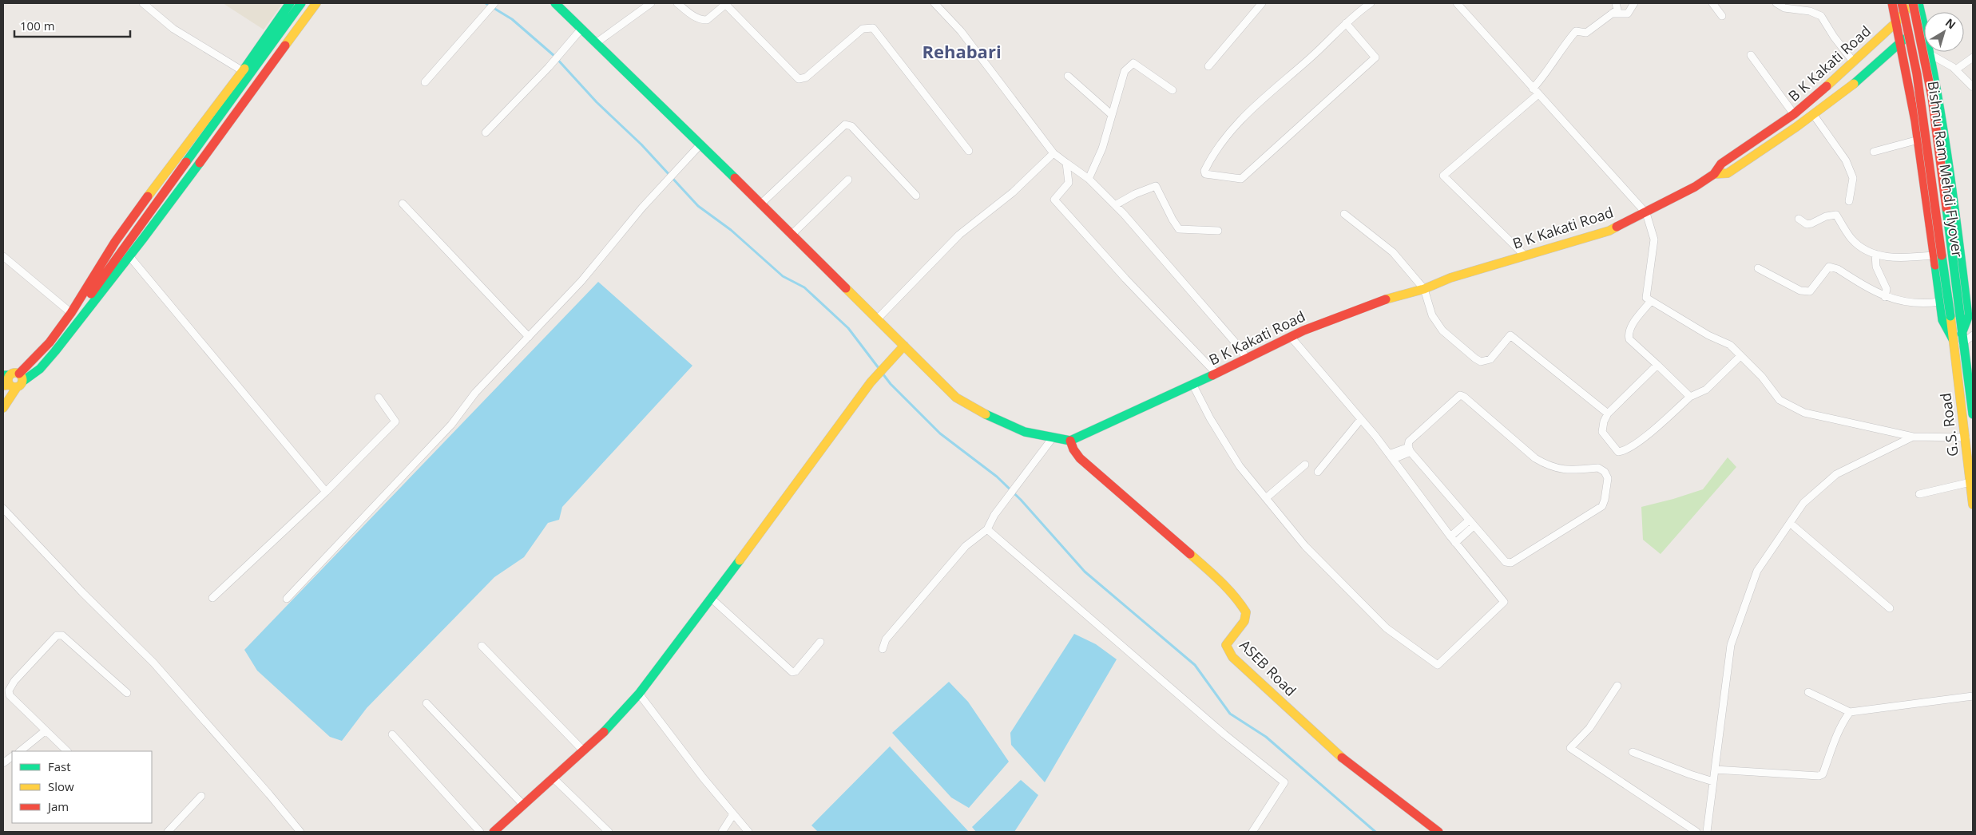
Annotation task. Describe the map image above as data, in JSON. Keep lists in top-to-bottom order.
{
  "streets": {
    "main road": [
      "B K Kakati Road",
      "Bishnu Ram Mehdi Flyover",
      "G.S. Road",
      "ASEB Road"
    ]
  },
  "crossings": [
    ["B K Kakati Road", "Bishnu Ram Mehdi Flyover"],
    ["B K Kakati Road", "ASEB Road"],
    ["Bishnu Ram Mehdi Flyover", "G.S. Road"]
  ],
  "districts": ["Rehabari"],
  "legend": ["Fast", "Slow", "Jam"],
  "scale_bar": "100 m",
  "north": "top right"
}
